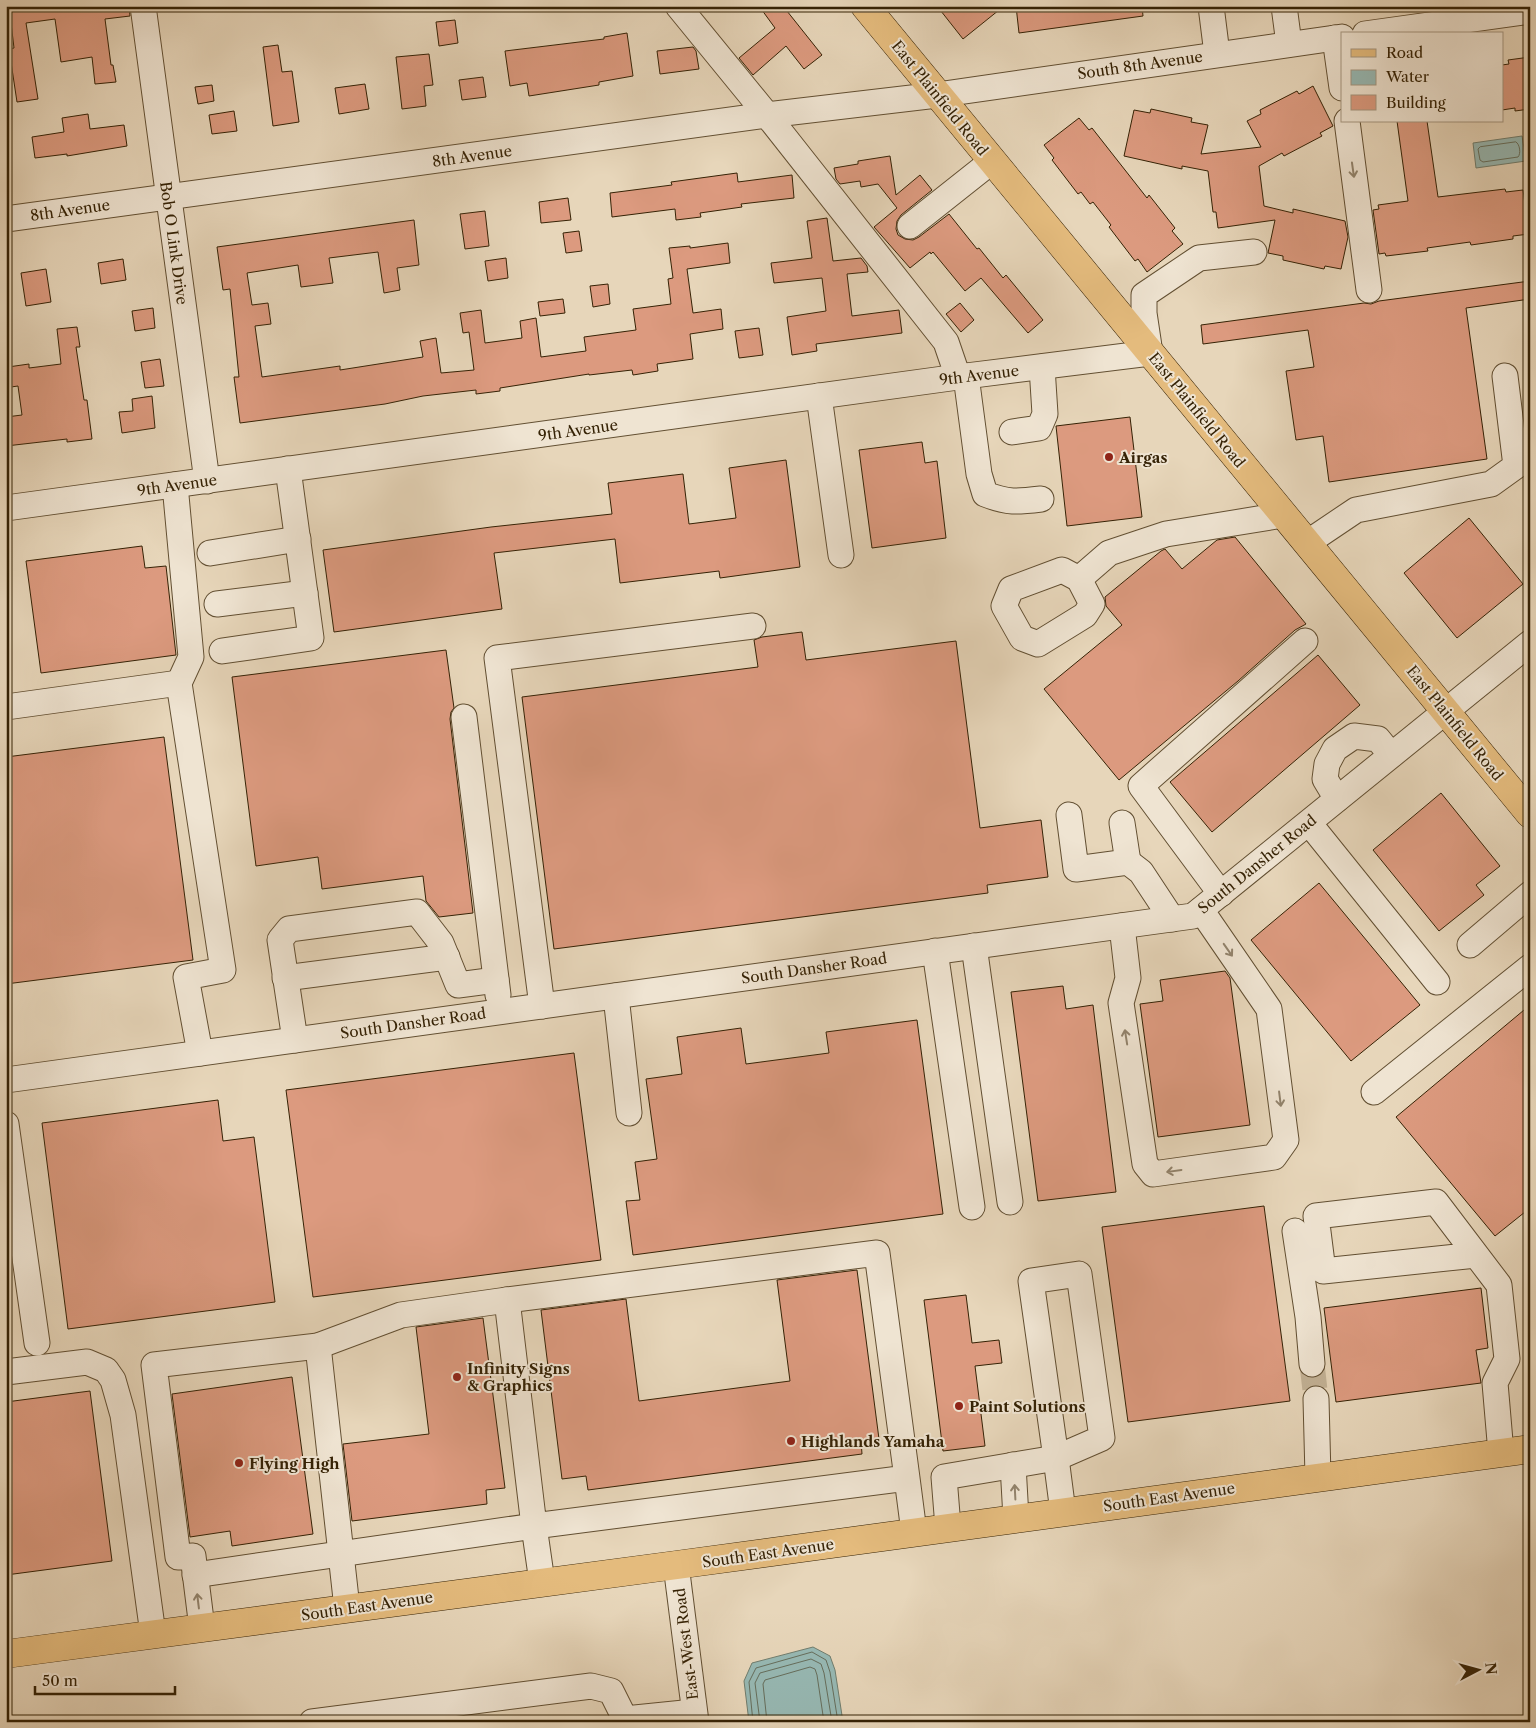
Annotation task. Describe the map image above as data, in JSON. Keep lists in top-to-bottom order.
{
  "streets": {
    "main road": ["East Plainfield Road", "South East Avenue"],
    "street": [
      "South 8th Avenue",
      "8th Avenue",
      "Bob O Link Drive",
      "9th Avenue",
      "South Dansher Road",
      "East-West Road"
    ]
  },
  "crossings": [
    ["South 8th Avenue", "East Plainfield Road"],
    ["South 8th Avenue", "8th Avenue"],
    ["East Plainfield Road", "8th Avenue"],
    ["East Plainfield Road", "9th Avenue"],
    ["East Plainfield Road", "South Dansher Road"],
    ["8th Avenue", "Bob O Link Drive"],
    ["Bob O Link Drive", "9th Avenue"],
    ["South East Avenue", "East-West Road"]
  ],
  "places": [
    "Airgas",
    "Infinity Signs & Graphics",
    "Paint Solutions",
    "Highlands Yamaha",
    "Flying High"
  ],
  "legend": ["Road", "Water", "Building"],
  "scale_bar": "50 m",
  "north": "right"
}
